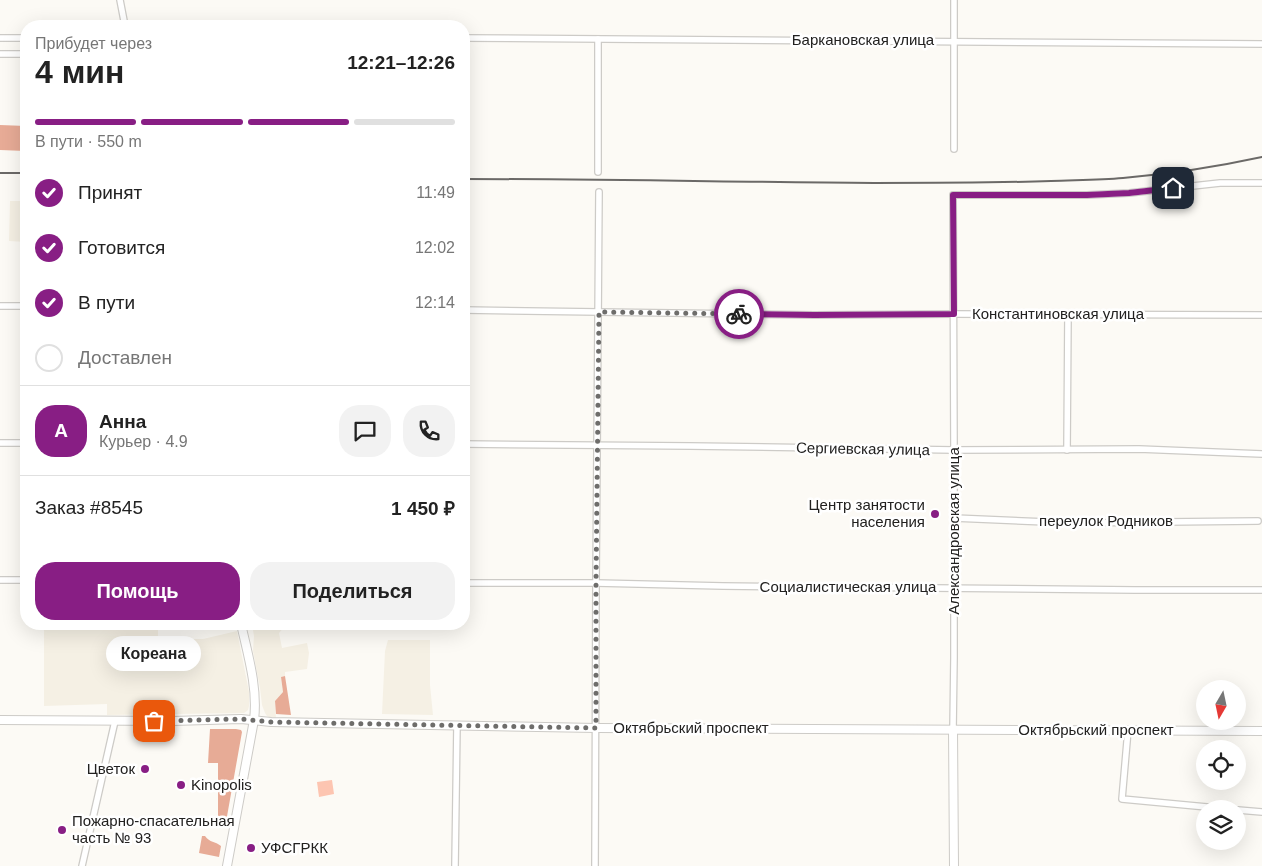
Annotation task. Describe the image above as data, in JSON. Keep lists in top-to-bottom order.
{
  "streets": {
    "street": [
      "Баркановская улица",
      "Константиновская улица",
      "Сергиевская улица",
      "переулок Родников",
      "Александровская улица",
      "Социалистическая улица",
      "Октябрьский проспект"
    ]
  },
  "crossings": [
    ["Константиновская улица", "Александровская улица"],
    ["Сергиевская улица", "Александровская улица"],
    ["переулок Родников", "Александровская улица"],
    ["Александровская улица", "Социалистическая улица"],
    ["Александровская улица", "Октябрьский проспект"]
  ],
  "places": [
    "Центр занятости населения",
    "Кореана",
    "Цветок",
    "Kinopolis",
    "Пожарно-спасательная часть № 93",
    "УФСГРКК"
  ],
  "north": "bottom",
  "page": {
    "heading": ["4 мин", "Прибудет через", "12:21–12:26"],
    "panel": [
      "Анна",
      "Курьер · 4.9",
      "Заказ #8545",
      "1 450 ₽"
    ],
    "bar": "В пути · 550 m",
    "list": [
      ["Принят", "11:49"],
      ["Готовится", "12:02"],
      ["В пути", "12:14"],
      "Доставлен"
    ],
    "round": "А",
    "buttons": ["Помощь", "Поделиться"],
    "bubble": "Кореана"
  }
}
